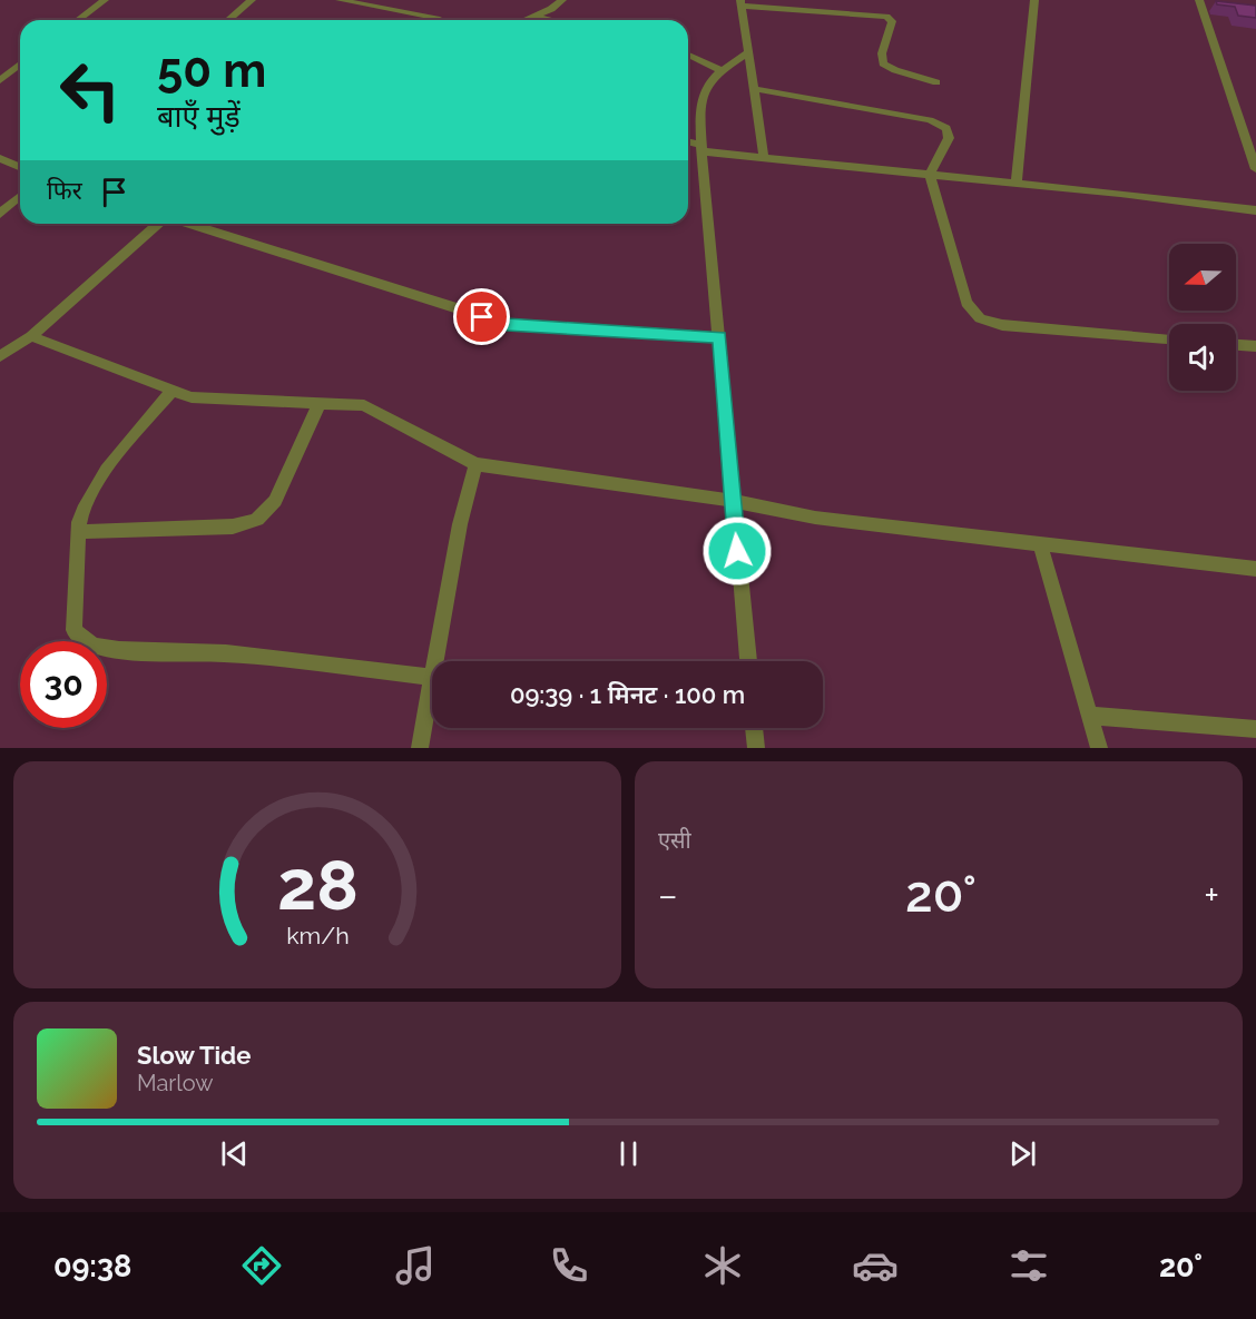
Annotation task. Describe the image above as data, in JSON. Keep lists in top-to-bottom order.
{
  "north": "left",
  "page": {
    "turn": ["50 m", "बाएँ मुड़ें"],
    "then": "फिर",
    "limit": "30",
    "trip": "09:39 · 1 मिनट · 100 m",
    "tile": "एसी",
    "heat": ["−", "20°", "+"],
    "song": ["Slow Tide", "Marlow"],
    "tabs": ["09:38", "20°"],
    "gauge": ["28", "km/h"]
  }
}
